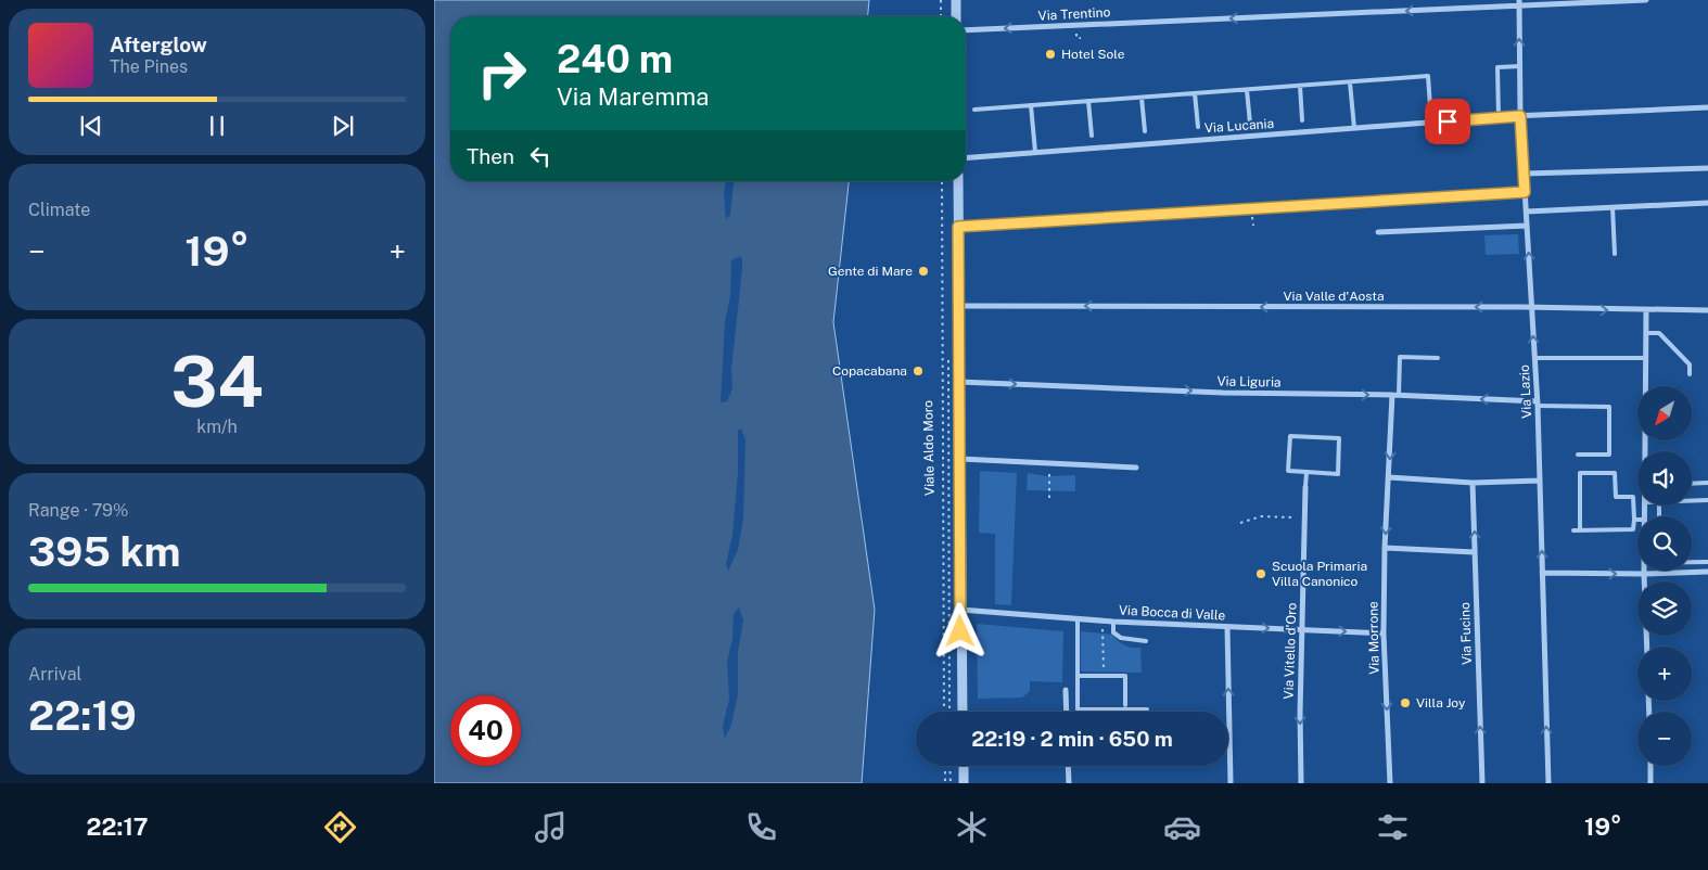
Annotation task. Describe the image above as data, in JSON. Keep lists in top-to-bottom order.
{
  "streets": {
    "street": [
      "Via Trentino",
      "Via Lucania",
      "Via Valle d'Aosta",
      "Via Liguria",
      "Via Lazio",
      "Via Bocca di Valle",
      "Via Fucino",
      "Via Morrone",
      "Via Vitello d'Oro"
    ],
    "path": ["Viale Aldo Moro"]
  },
  "crossings": [
    ["Via Trentino", "Via Lazio"],
    ["Via Lucania", "Via Lazio"],
    ["Via Valle d'Aosta", "Via Lazio"],
    ["Via Liguria", "Via Lazio"],
    ["Via Liguria", "Via Morrone"],
    ["Via Bocca di Valle", "Via Morrone"],
    ["Via Bocca di Valle", "Via Vitello d'Oro"]
  ],
  "one_way": [
    "Via Trentino",
    "Via Lazio",
    "Via Bocca di Valle",
    "Via Fucino",
    "Via Morrone",
    "Via Vitello d'Oro"
  ],
  "places": [
    "Hotel Sole",
    "Gente di Mare",
    "Copacabana",
    "Scuola Primaria Villa Canonico",
    "Villa Joy"
  ],
  "north": "bottom left",
  "page": {
    "turn": ["240 m", "Via Maremma"],
    "song": ["Afterglow", "The Pines"],
    "then": "Then",
    "tile": [
      "Climate",
      ["34", "km/h"],
      ["Range · 79%", "395 km"],
      ["Arrival", "22:19"]
    ],
    "heat": ["−", "19°", "+"],
    "map_buttons": ["+", "−"],
    "limit": "40",
    "trip": "22:19 · 2 min · 650 m",
    "tabs": ["22:17", "19°"]
  }
}
